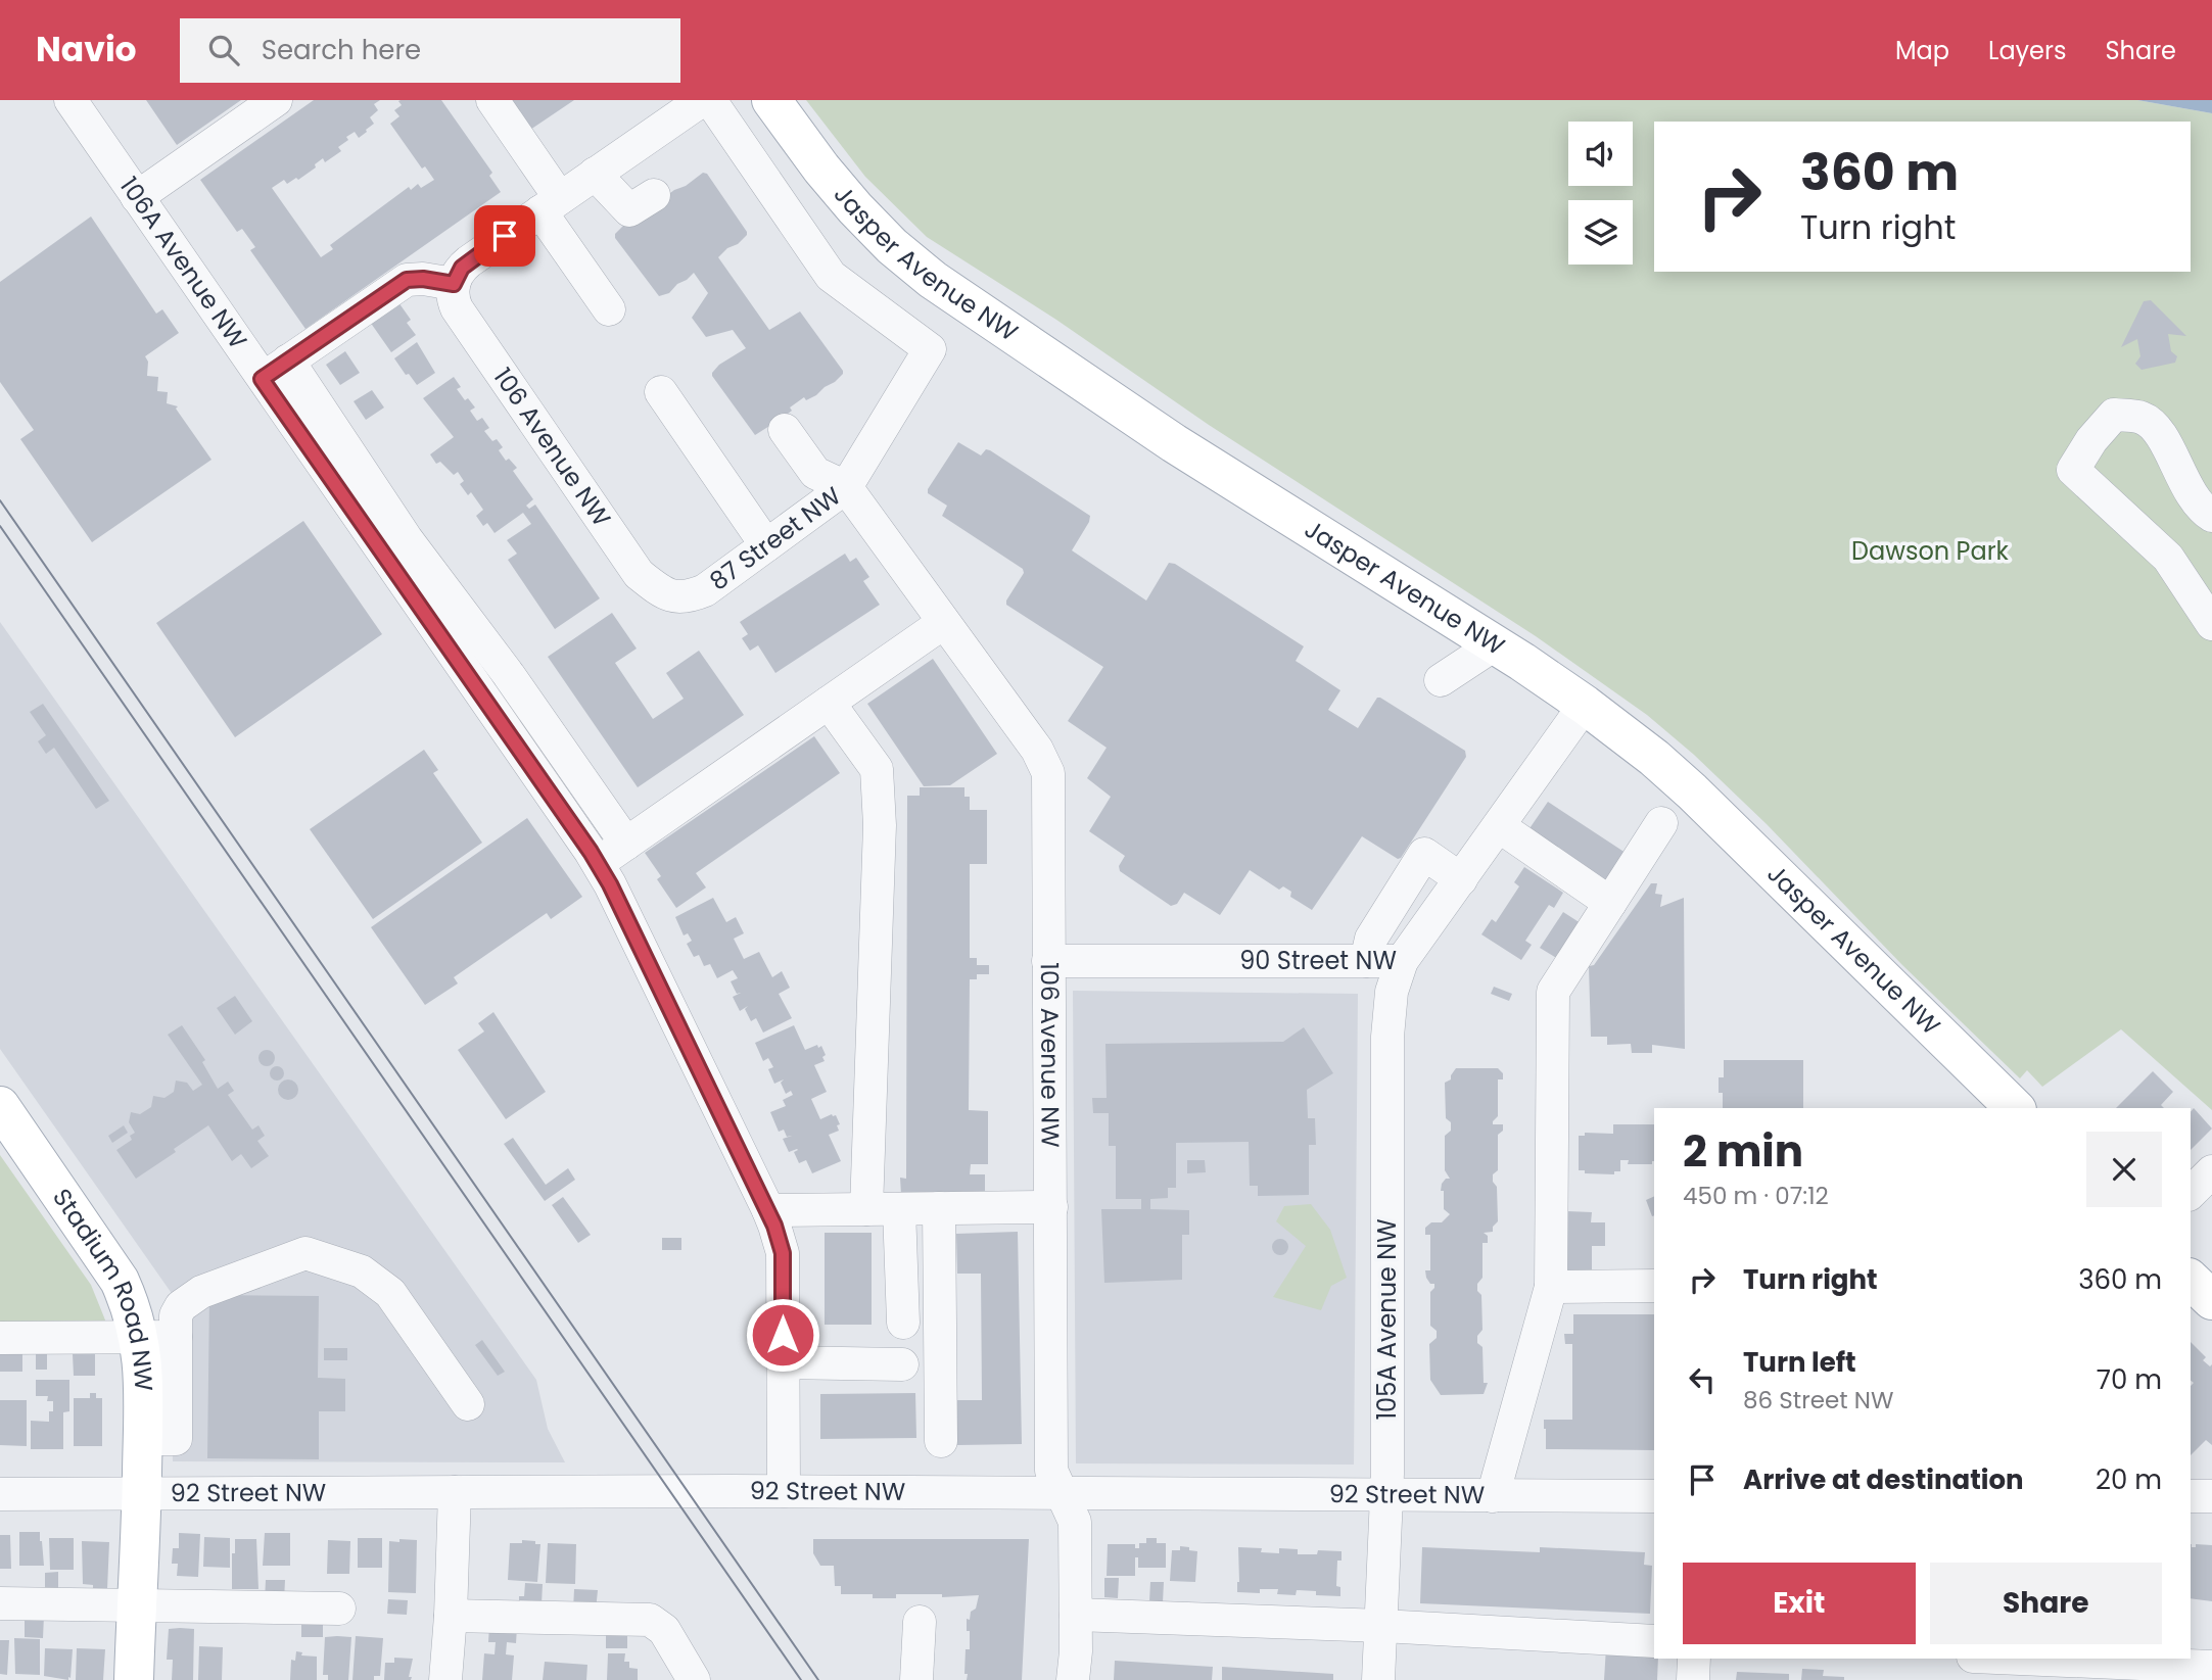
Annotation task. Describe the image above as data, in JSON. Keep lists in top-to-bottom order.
{
  "streets": {
    "main road": ["Jasper Avenue NW", "Stadium Road NW"],
    "street": [
      "106A Avenue NW",
      "106 Avenue NW",
      "87 Street NW",
      "90 Street NW",
      "105A Avenue NW",
      "92 Street NW"
    ]
  },
  "crossings": [
    ["Jasper Avenue NW", "90 Street NW"],
    ["106A Avenue NW", "92 Street NW"],
    ["106 Avenue NW", "87 Street NW"],
    ["106 Avenue NW", "90 Street NW"],
    ["106 Avenue NW", "92 Street NW"],
    ["90 Street NW", "105A Avenue NW"],
    ["Stadium Road NW", "92 Street NW"],
    ["105A Avenue NW", "92 Street NW"]
  ],
  "parks": ["Dawson Park"],
  "page": {
    "header": "Navio",
    "search": "Search here",
    "nav": ["Map", "Layers", "Share"],
    "turn": ["360 m", "Turn right"],
    "heading": ["2 min", "450 m · 07:12"],
    "list": [
      {
        "name": "Turn right",
        "value": "360 m"
      },
      {
        "name": "Turn left",
        "note": "86 Street NW",
        "value": "70 m"
      },
      {
        "name": "Arrive at destination",
        "value": "20 m"
      }
    ],
    "buttons": ["Exit", "Share"]
  }
}
